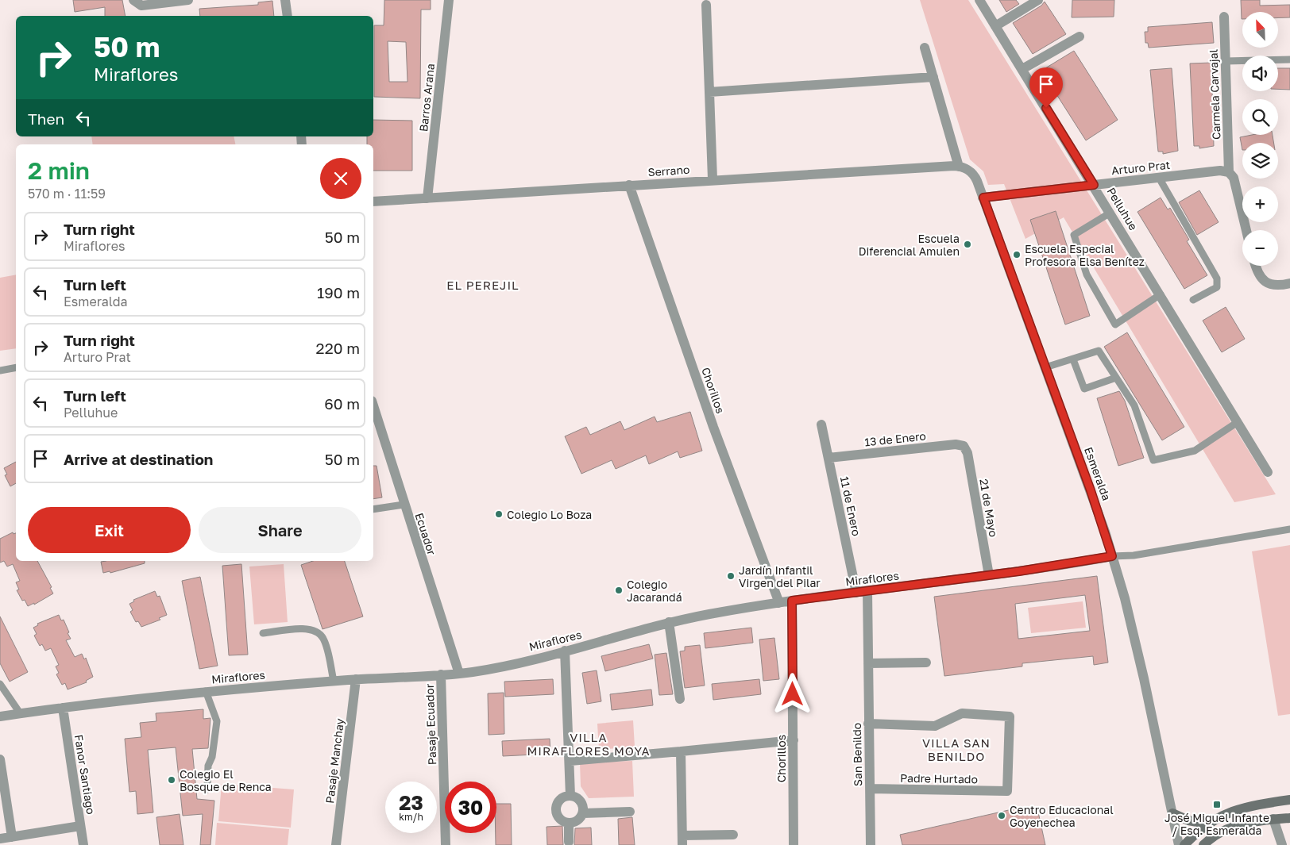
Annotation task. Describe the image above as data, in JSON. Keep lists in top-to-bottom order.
{
  "streets": {
    "street": [
      "Carmela Carvajal",
      "Barros Arana",
      "Arturo Prat",
      "Serrano",
      "Pelluhue",
      "Chorillos",
      "13 de Enero",
      "Esmeralda",
      "11 de Enero",
      "21 de Mayo",
      "Ecuador",
      "Miraflores",
      "Pasaje Ecuador",
      "San Benildo",
      "Pasaje Manchay",
      "Fanor Santiago",
      "Padre Hurtado"
    ]
  },
  "crossings": [
    ["Carmela Carvajal", "Arturo Prat"],
    ["Barros Arana", "Serrano"],
    ["Arturo Prat", "Pelluhue"],
    ["Arturo Prat", "Esmeralda"],
    ["Serrano", "Chorillos"],
    ["Serrano", "Esmeralda"],
    ["Chorillos", "Miraflores"],
    ["13 de Enero", "11 de Enero"],
    ["13 de Enero", "21 de Mayo"],
    ["Esmeralda", "Miraflores"],
    ["11 de Enero", "Miraflores"],
    ["21 de Mayo", "Miraflores"],
    ["Ecuador", "Miraflores"],
    ["Miraflores", "Pasaje Ecuador"],
    ["Miraflores", "San Benildo"],
    ["Miraflores", "Pasaje Manchay"],
    ["Miraflores", "Fanor Santiago"],
    ["San Benildo", "Padre Hurtado"]
  ],
  "districts": ["EL PEREJIL", "VILLA MIRAFLORES MOYA", "VILLA SAN BENILDO"],
  "places": {
    "other": [
      "Escuela Diferencial Amulen",
      "Escuela Especial Profesora Elsa Benítez",
      "Colegio Lo Boza",
      "Jardín Infantil Virgen del Pilar",
      "Colegio Jacarandá",
      "Colegio El Bosque de Renca",
      "Centro Educacional Goyenechea"
    ],
    "transit": ["José Miguel Infante / Esq. Esmeralda"]
  },
  "north": "top left",
  "page": {
    "map_buttons": ["+", "−"],
    "turn": ["50 m", "Miraflores"],
    "then": "Then",
    "heading": ["2 min", "570 m · 11:59"],
    "list": [
      {
        "name": "Turn right",
        "note": "Miraflores",
        "value": "50 m"
      },
      {
        "name": "Turn left",
        "note": "Esmeralda",
        "value": "190 m"
      },
      {
        "name": "Turn right",
        "note": "Arturo Prat",
        "value": "220 m"
      },
      {
        "name": "Turn left",
        "note": "Pelluhue",
        "value": "60 m"
      },
      {
        "name": "Arrive at destination",
        "value": "50 m"
      }
    ],
    "buttons": ["Exit", "Share"],
    "speed": "23 km/h",
    "limit": "30"
  }
}
